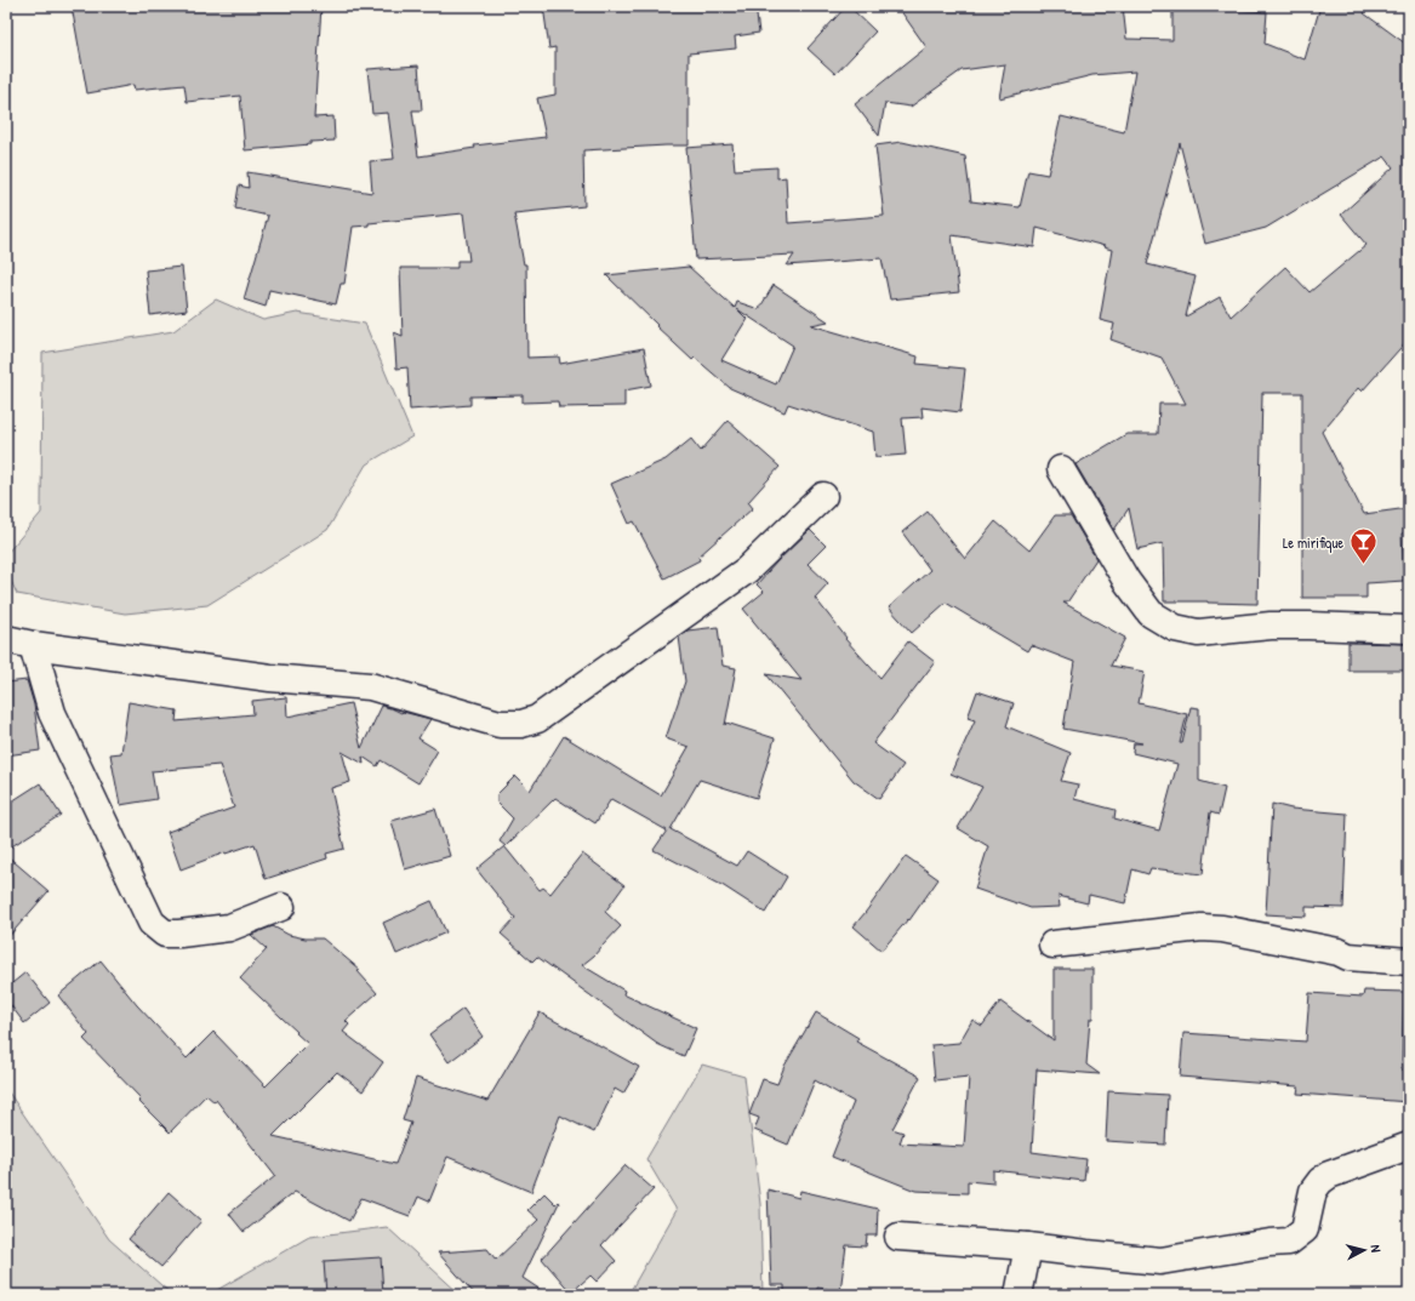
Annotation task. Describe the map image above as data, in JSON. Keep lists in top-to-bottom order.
{
  "places": {
    "bar": ["Le mirifique"]
  },
  "north": "right"
}
